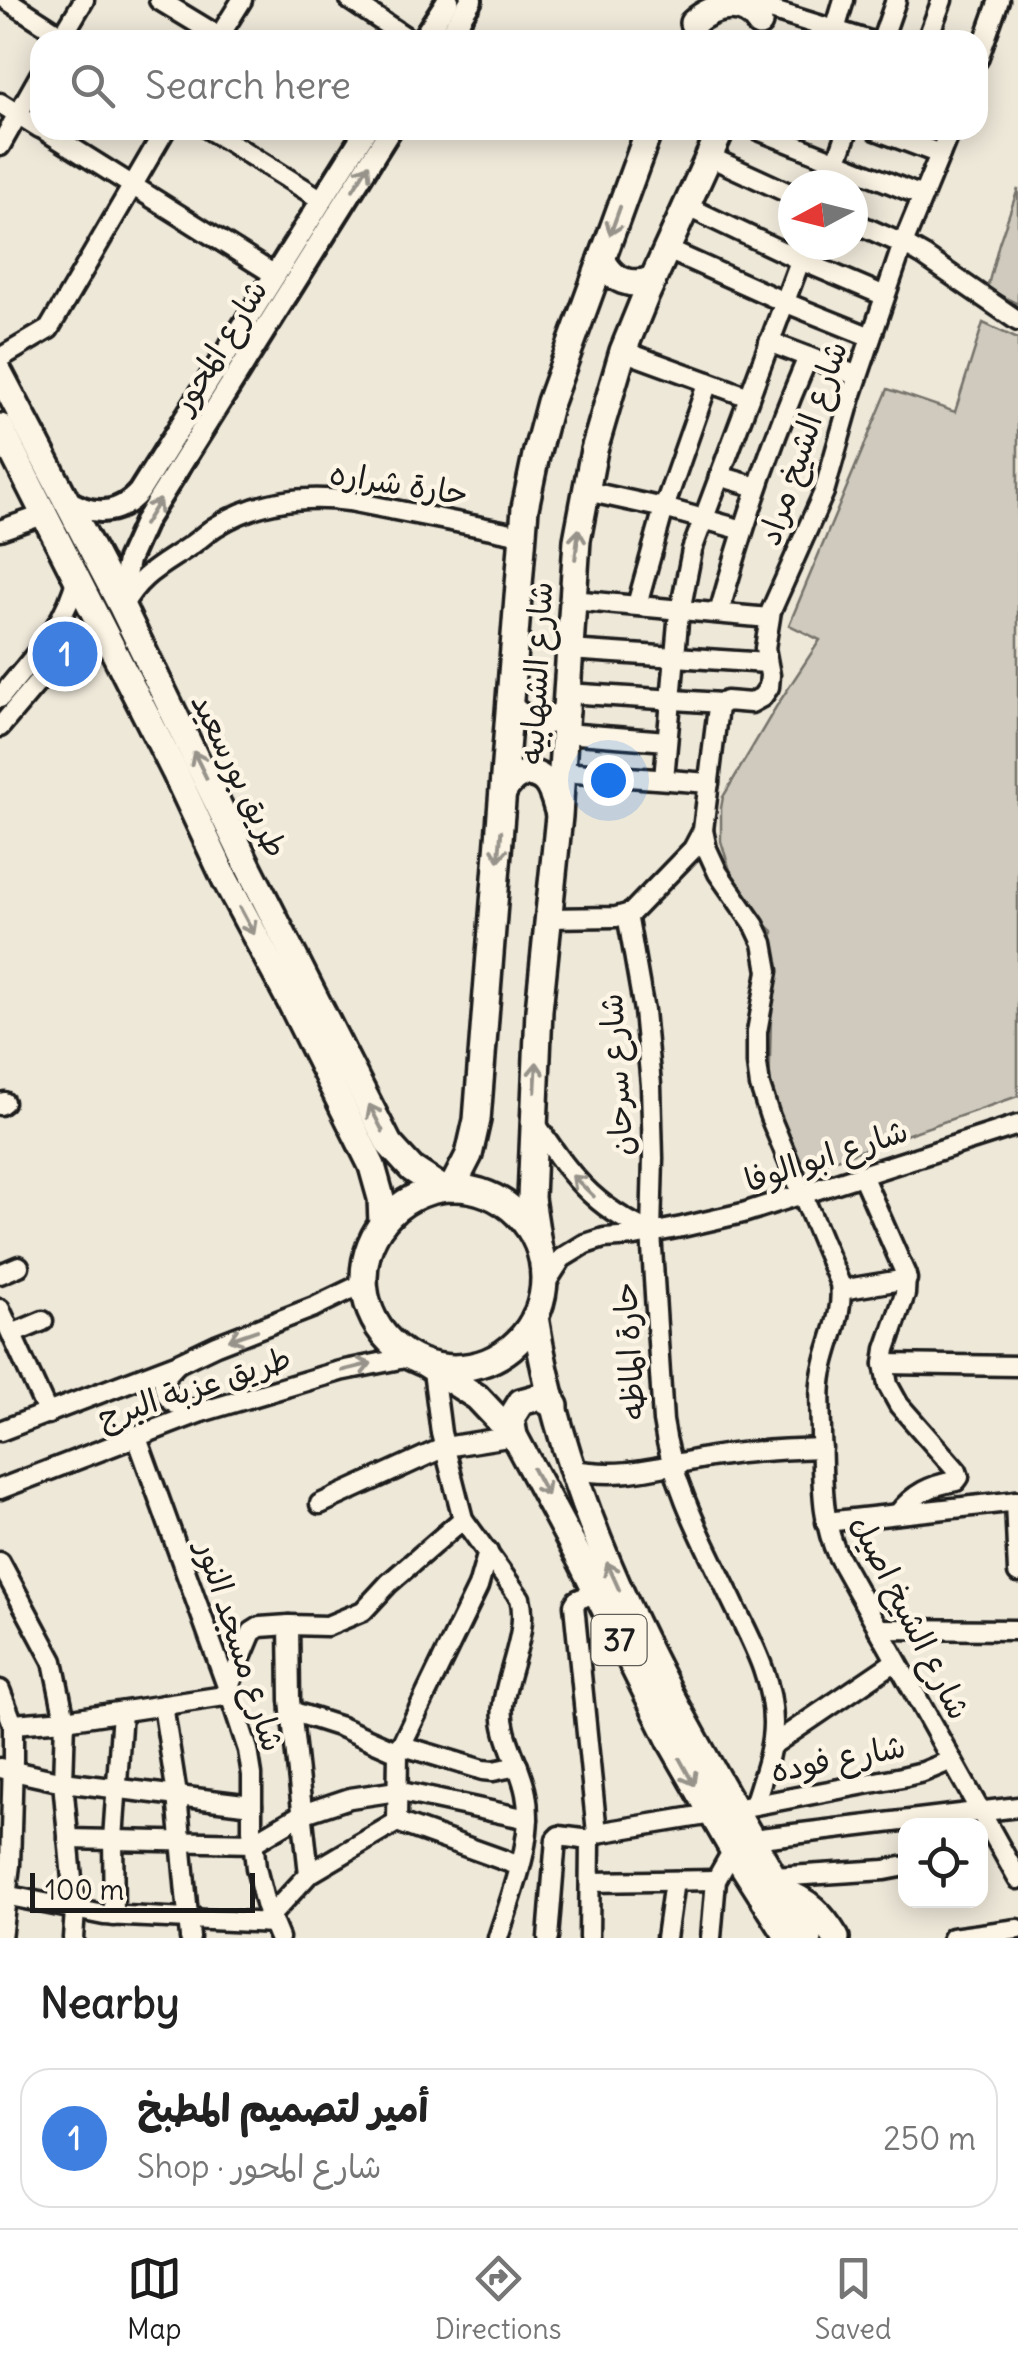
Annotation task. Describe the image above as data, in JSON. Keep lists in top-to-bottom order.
{
  "streets": {
    "highway": ["شارع الشهابيه", "طريق بورسعيد", "37"],
    "main road": ["شارع المحور"],
    "street": [
      "شارع الشيخ مراد",
      "حارة شراره",
      "شارع سرحان",
      "شارع ابو الوفا",
      "حارة الماظه",
      "طريق عزبة البرج",
      "شارع الشيخ اصيل",
      "شارع مسجد النور",
      "شارع فوده"
    ]
  },
  "crossings": [
    ["شارع المحور", "حارة شراره"],
    ["شارع المحور", "طريق بورسعيد"],
    ["حارة شراره", "شارع الشهابيه"],
    ["حارة شراره", "طريق بورسعيد"],
    ["شارع الشهابيه", "طريق بورسعيد"],
    ["شارع الشهابيه", "شارع ابو الوفا"],
    ["شارع الشهابيه", "طريق عزبة البرج"],
    ["شارع الشهابيه", "37"],
    ["طريق بورسعيد", "شارع ابو الوفا"],
    ["طريق بورسعيد", "طريق عزبة البرج"],
    ["طريق بورسعيد", "37"],
    ["شارع سرحان", "شارع ابو الوفا"],
    ["شارع سرحان", "حارة الماظه"],
    ["شارع ابو الوفا", "حارة الماظه"],
    ["شارع ابو الوفا", "طريق عزبة البرج"],
    ["شارع ابو الوفا", "37"],
    ["حارة الماظه", "37"],
    ["حارة الماظه", "شارع فوده"],
    ["طريق عزبة البرج", "37"],
    ["طريق عزبة البرج", "شارع مسجد النور"],
    ["شارع الشيخ اصيل", "شارع فوده"],
    ["37", "شارع فوده"]
  ],
  "one_way": ["شارع المحور"],
  "scale_bar": "100 m",
  "north": "left",
  "page": {
    "search": "Search here",
    "pins": "1",
    "scale": "100 m",
    "heading": "Nearby",
    "list": [
      {
        "mark": "1",
        "name": "أمير لتصميم المطبخ",
        "note": "Shop · شارع المحور",
        "value": "250 m"
      }
    ],
    "nav": ["Map", "Directions", "Saved"]
  }
}
